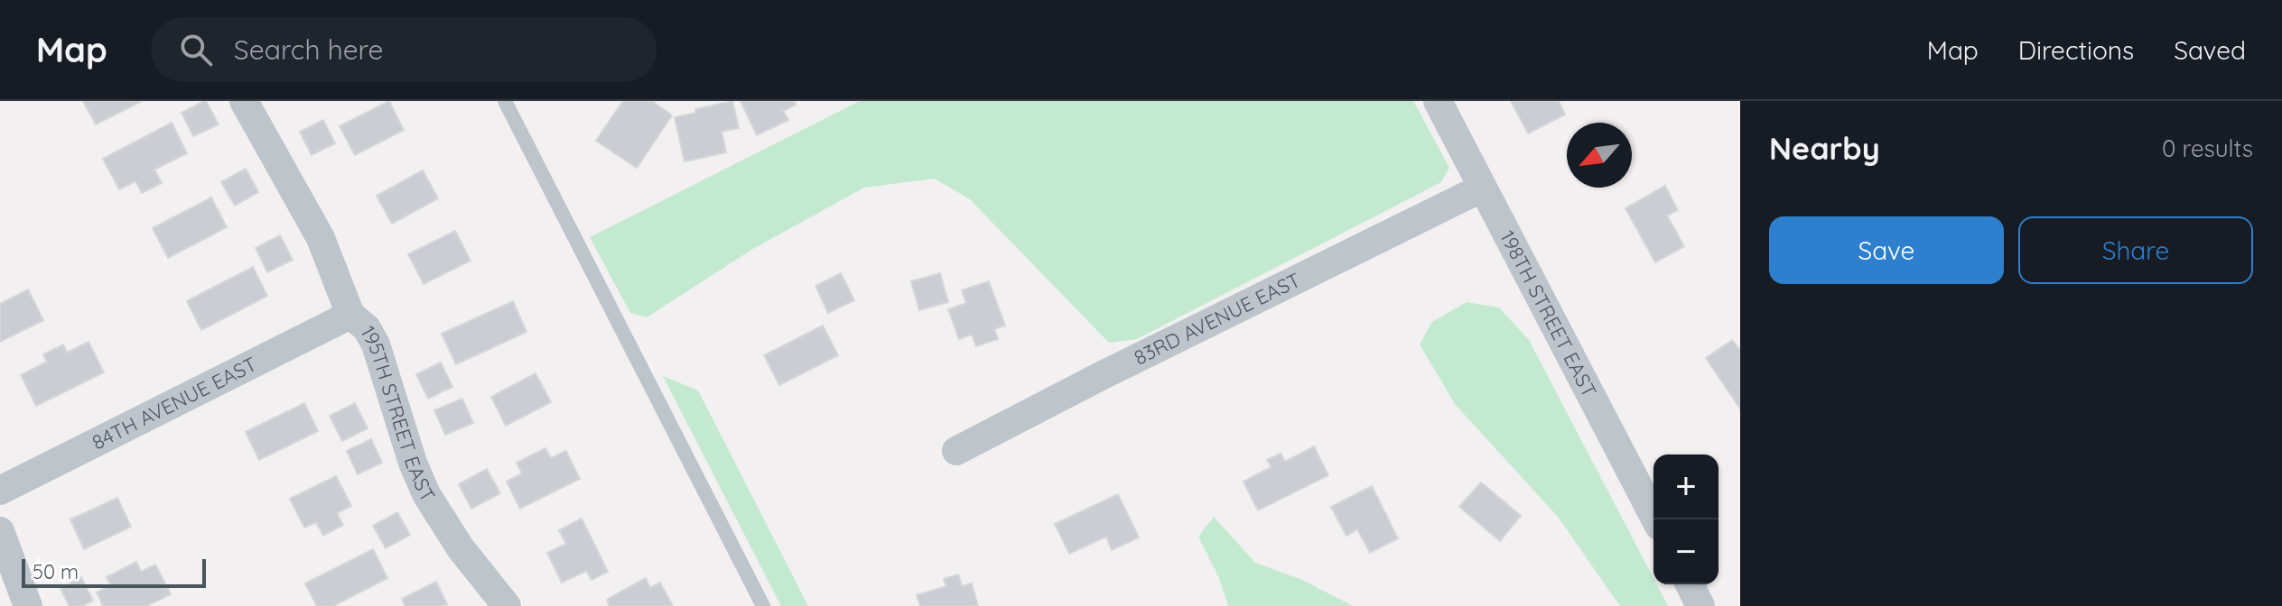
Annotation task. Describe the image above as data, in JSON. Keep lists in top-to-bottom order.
{
  "streets": {
    "street": [
      "198TH STREET EAST",
      "83RD AVENUE EAST",
      "84TH AVENUE EAST",
      "195TH STREET EAST"
    ]
  },
  "crossings": [
    ["198TH STREET EAST", "83RD AVENUE EAST"],
    ["84TH AVENUE EAST", "195TH STREET EAST"]
  ],
  "scale_bar": "50 m",
  "north": "bottom left",
  "page": {
    "header": "Map",
    "search": "Search here",
    "nav": ["Map", "Directions", "Saved"],
    "heading": ["Nearby", "0 results"],
    "buttons": ["Save", "Share"],
    "map_buttons": ["+", "−"],
    "scale": "50 m"
  }
}
